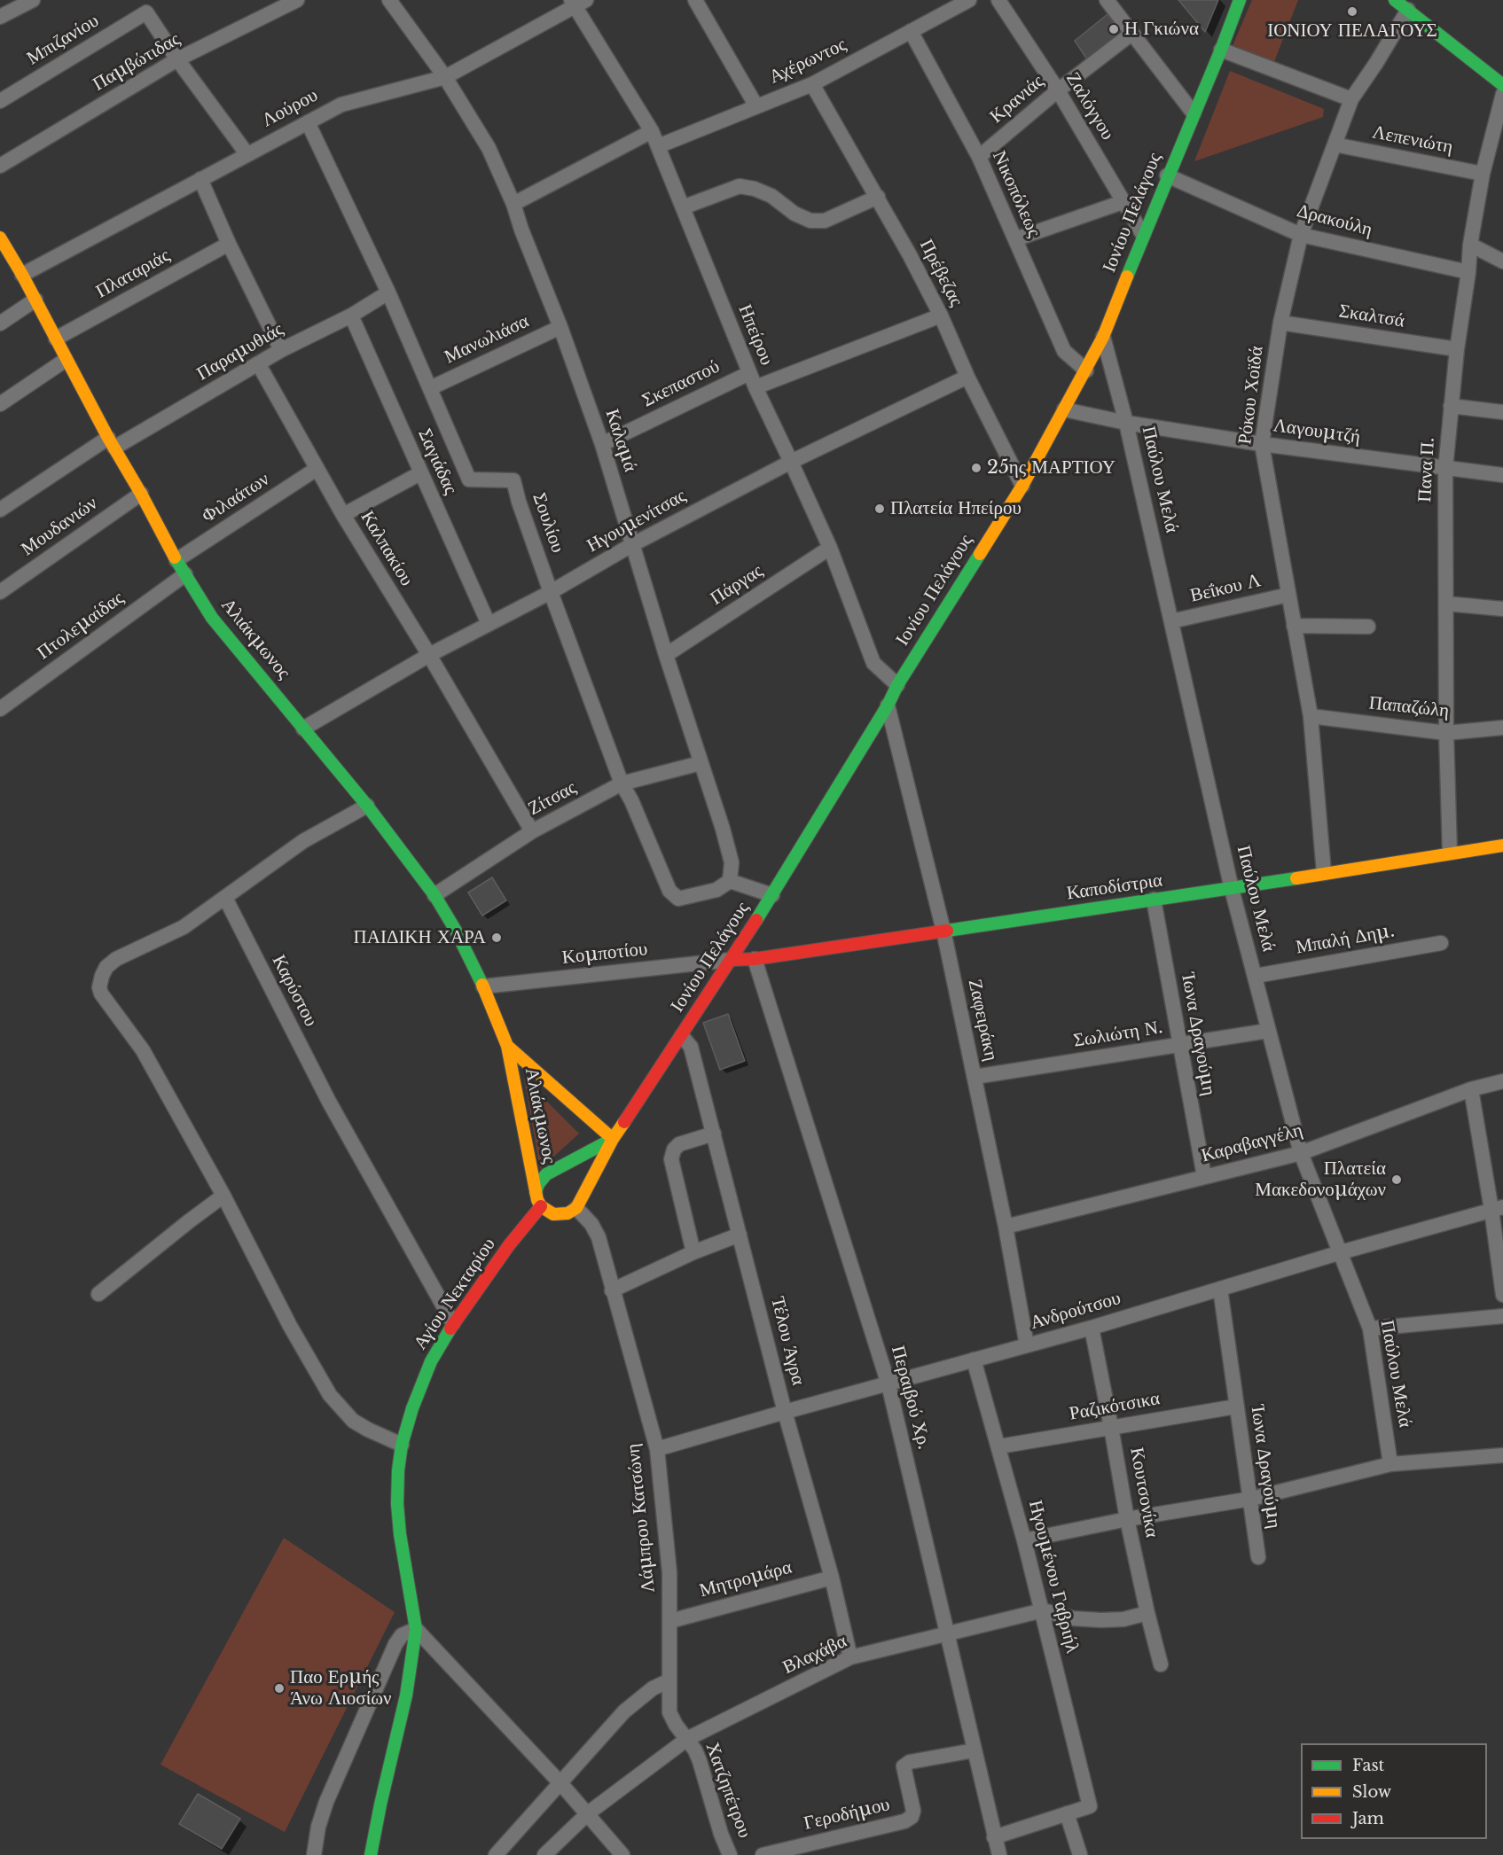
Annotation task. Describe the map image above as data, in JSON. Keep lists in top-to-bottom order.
{
  "streets": {
    "street": [
      "Μπιζανίου",
      "Αχέρωντος",
      "Παμβώτιδας",
      "Κρανιάς",
      "Ζαλόγγου",
      "Λούρου",
      "Λεπενιώτη",
      "Νικοπόλεως",
      "Ιονίου Πελάγους",
      "Δρακούλη",
      "Πρέβεζας",
      "Πλαταριάς",
      "Σκαλτσά",
      "Ηπείρου",
      "Μανωλιάσα",
      "Παραμυθιάς",
      "Σκεπαστού",
      "Ρόκου Χοϊδά",
      "Λαγουμτζή",
      "Καλαμά",
      "Σαγιάδας",
      "Πανα Π.",
      "Παύλου Μελά",
      "Φιλαάτων",
      "Ηγουμενίτσας",
      "Σουλίου",
      "Μουδανιών",
      "Καλπακίου",
      "Πάργας",
      "Βεΐκου Λ",
      "Πτολεμαίδας",
      "Αλιάκμωνος",
      "Παπαζώλη",
      "Ζίτσας",
      "Καποδίστρια",
      "Μπαλή Δημ.",
      "Κομποτίου",
      "Καρύστου",
      "Ζαφειράκη",
      "Σωλιώτη Ν.",
      "Ίωνα Δραγούμη",
      "Καραβαγγέλη",
      "Αγίου Νεκταρίου",
      "Ανδρούτσου",
      "Τέλου Άγρα",
      "Περαιβού Χρ.",
      "Ραζικότσικα",
      "Κουτσονίκα",
      "Λάμπρου Κατσώνη",
      "Ηγουμένου Γαβριήλ",
      "Μητρομάρα",
      "Βλαχάβα",
      "Χατζηπέτρου",
      "Γεροδήμου"
    ]
  },
  "crossings": [
    ["Μπιζανίου", "Παμβώτιδας"],
    ["Αχέρωντος", "Νικοπόλεως"],
    ["Αχέρωντος", "Πρέβεζας"],
    ["Αχέρωντος", "Ηπείρου"],
    ["Κρανιάς", "Ζαλόγγου"],
    ["Κρανιάς", "Νικοπόλεως"],
    ["Ζαλόγγου", "Ιονίου Πελάγους"],
    ["Λούρου", "Ηπείρου"],
    ["Λούρου", "Καλαμά"],
    ["Λούρου", "Σουλίου"],
    ["Λούρου", "Αλιάκμωνος"],
    ["Λεπενιώτη", "Ρόκου Χοϊδά"],
    ["Λεπενιώτη", "Πανα Π."],
    ["Νικοπόλεως", "Ιονίου Πελάγους"],
    ["Ιονίου Πελάγους", "Δρακούλη"],
    ["Ιονίου Πελάγους", "Πρέβεζας"],
    ["Ιονίου Πελάγους", "Ηπείρου"],
    ["Ιονίου Πελάγους", "Λαγουμτζή"],
    ["Ιονίου Πελάγους", "Παύλου Μελά"],
    ["Ιονίου Πελάγους", "Αλιάκμωνος"],
    ["Ιονίου Πελάγους", "Καποδίστρια"],
    ["Ιονίου Πελάγους", "Κομποτίου"],
    ["Ιονίου Πελάγους", "Ζαφειράκη"],
    ["Ιονίου Πελάγους", "Τέλου Άγρα"],
    ["Δρακούλη", "Ρόκου Χοϊδά"],
    ["Δρακούλη", "Πανα Π."],
    ["Πρέβεζας", "Ηγουμενίτσας"],
    ["Πλαταριάς", "Αλιάκμωνος"],
    ["Σκαλτσά", "Ρόκου Χοϊδά"],
    ["Σκαλτσά", "Πανα Π."],
    ["Ηπείρου", "Σκεπαστού"],
    ["Ηπείρου", "Ηγουμενίτσας"],
    ["Ηπείρου", "Πάργας"],
    ["Μανωλιάσα", "Καλαμά"],
    ["Μανωλιάσα", "Σουλίου"],
    ["Παραμυθιάς", "Σαγιάδας"],
    ["Παραμυθιάς", "Σουλίου"],
    ["Παραμυθιάς", "Καλπακίου"],
    ["Παραμυθιάς", "Αλιάκμωνος"],
    ["Σκεπαστού", "Καλαμά"],
    ["Ρόκου Χοϊδά", "Λαγουμτζή"],
    ["Ρόκου Χοϊδά", "Βεΐκου Λ"],
    ["Ρόκου Χοϊδά", "Παπαζώλη"],
    ["Ρόκου Χοϊδά", "Καποδίστρια"],
    ["Λαγουμτζή", "Πανα Π."],
    ["Λαγουμτζή", "Παύλου Μελά"],
    ["Καλαμά", "Ηγουμενίτσας"],
    ["Καλαμά", "Σουλίου"],
    ["Καλαμά", "Πάργας"],
    ["Καλαμά", "Ζίτσας"],
    ["Σαγιάδας", "Ηγουμενίτσας"],
    ["Πανα Π.", "Παπαζώλη"],
    ["Πανα Π.", "Καποδίστρια"],
    ["Παύλου Μελά", "Βεΐκου Λ"],
    ["Παύλου Μελά", "Καποδίστρια"],
    ["Παύλου Μελά", "Μπαλή Δημ."],
    ["Παύλου Μελά", "Σωλιώτη Ν."],
    ["Παύλου Μελά", "Καραβαγγέλη"],
    ["Παύλου Μελά", "Ανδρούτσου"],
    ["Φιλαάτων", "Καλπακίου"],
    ["Φιλαάτων", "Αλιάκμωνος"],
    ["Ηγουμενίτσας", "Σουλίου"],
    ["Ηγουμενίτσας", "Καλπακίου"],
    ["Ηγουμενίτσας", "Αλιάκμωνος"],
    ["Σουλίου", "Ζίτσας"],
    ["Μουδανιών", "Αλιάκμωνος"],
    ["Καλπακίου", "Ζίτσας"],
    ["Πτολεμαίδας", "Αλιάκμωνος"],
    ["Αλιάκμωνος", "Ζίτσας"],
    ["Αλιάκμωνος", "Κομποτίου"],
    ["Καποδίστρια", "Κομποτίου"],
    ["Καποδίστρια", "Ζαφειράκη"],
    ["Καποδίστρια", "Ίωνα Δραγούμη"],
    ["Καποδίστρια", "Περαιβού Χρ."],
    ["Καρύστου", "Αγίου Νεκταρίου"],
    ["Ζαφειράκη", "Σωλιώτη Ν."],
    ["Ζαφειράκη", "Καραβαγγέλη"],
    ["Ζαφειράκη", "Ανδρούτσου"],
    ["Σωλιώτη Ν.", "Ίωνα Δραγούμη"],
    ["Ίωνα Δραγούμη", "Καραβαγγέλη"],
    ["Ίωνα Δραγούμη", "Ανδρούτσου"],
    ["Ίωνα Δραγούμη", "Ραζικότσικα"],
    ["Ανδρούτσου", "Τέλου Άγρα"],
    ["Ανδρούτσου", "Περαιβού Χρ."],
    ["Ανδρούτσου", "Κουτσονίκα"],
    ["Ανδρούτσου", "Λάμπρου Κατσώνη"],
    ["Ανδρούτσου", "Ηγουμένου Γαβριήλ"],
    ["Τέλου Άγρα", "Μητρομάρα"],
    ["Τέλου Άγρα", "Βλαχάβα"],
    ["Περαιβού Χρ.", "Βλαχάβα"],
    ["Περαιβού Χρ.", "Γεροδήμου"],
    ["Ραζικότσικα", "Κουτσονίκα"],
    ["Ραζικότσικα", "Ηγουμένου Γαβριήλ"],
    ["Κουτσονίκα", "Βλαχάβα"],
    ["Λάμπρου Κατσώνη", "Μητρομάρα"],
    ["Λάμπρου Κατσώνη", "Βλαχάβα"],
    ["Λάμπρου Κατσώνη", "Χατζηπέτρου"],
    ["Ηγουμένου Γαβριήλ", "Βλαχάβα"],
    ["Βλαχάβα", "Χατζηπέτρου"]
  ],
  "places": [
    "ΙΟΝΙΟΥ ΠΕΛΑΓΟΥΣ",
    "Η Γκιώνα",
    "25ης ΜΑΡΤΙΟΥ",
    "Πλατεία Ηπείρου",
    "ΠΑΙΔΙΚΗ ΧΑΡΑ",
    "Πλατεία Μακεδονομάχων",
    "Παο Ερμής Άνω Λιοσίων"
  ],
  "legend": ["Fast", "Slow", "Jam"]
}
